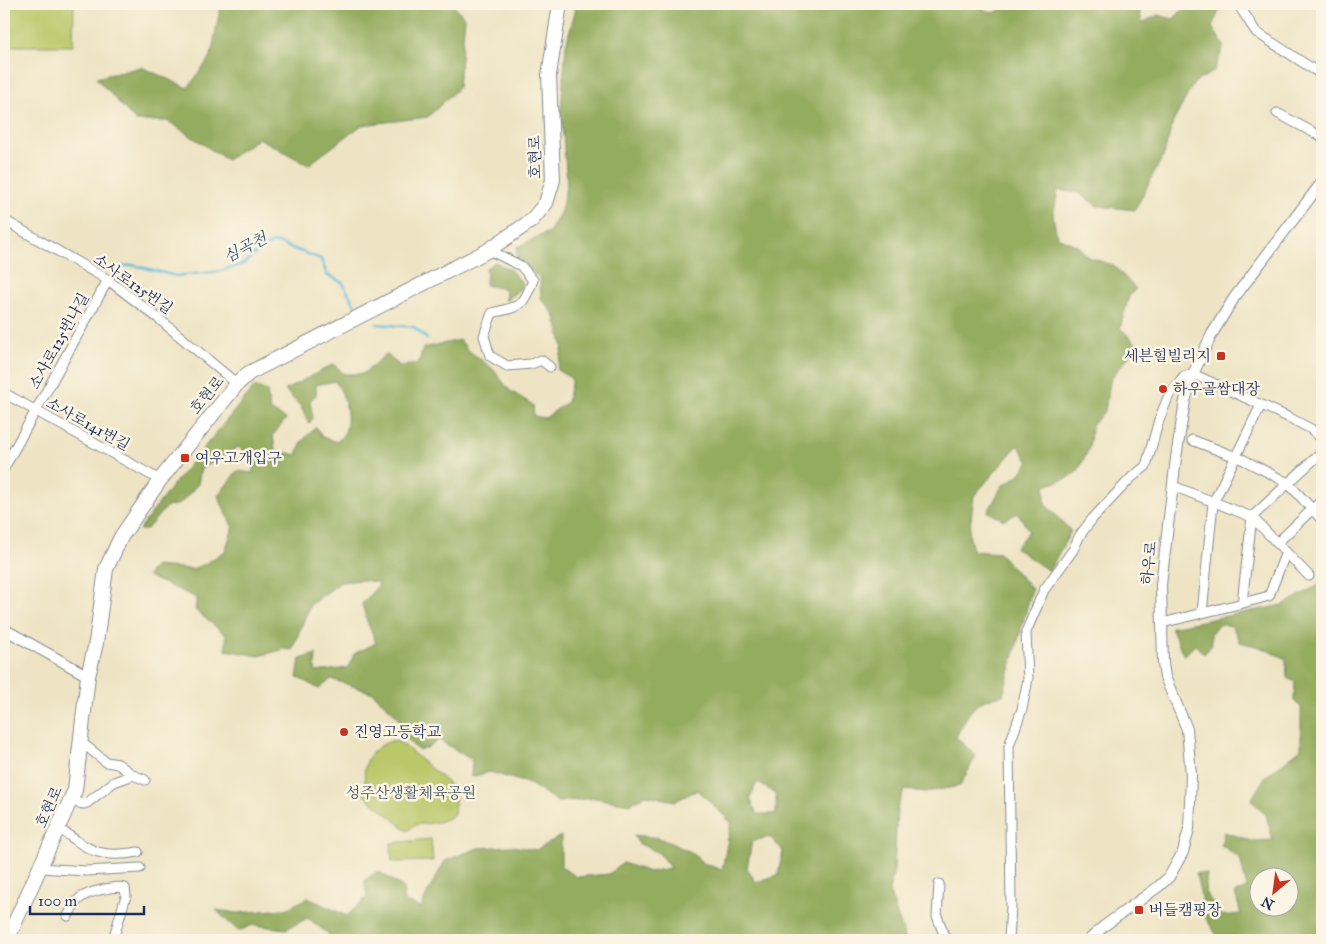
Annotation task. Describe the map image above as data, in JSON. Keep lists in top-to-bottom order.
{
  "streets": {
    "main road": ["호현로"],
    "street": [
      "소사로125번길",
      "소사로125번나길",
      "소사로141번길",
      "하우로"
    ]
  },
  "crossings": [
    ["호현로", "소사로125번길"],
    ["호현로", "소사로141번길"],
    ["소사로125번길", "소사로125번나길"],
    ["소사로125번나길", "소사로141번길"]
  ],
  "water": ["심곡천"],
  "parks": ["성주산생활체육공원"],
  "places": {
    "transit": ["세븐힐빌리지", "여우고개입구", "버들캠핑장"],
    "other": ["하우골쌈대장", "진영고등학교"]
  },
  "scale_bar": "100 m",
  "north": "bottom left"
}
